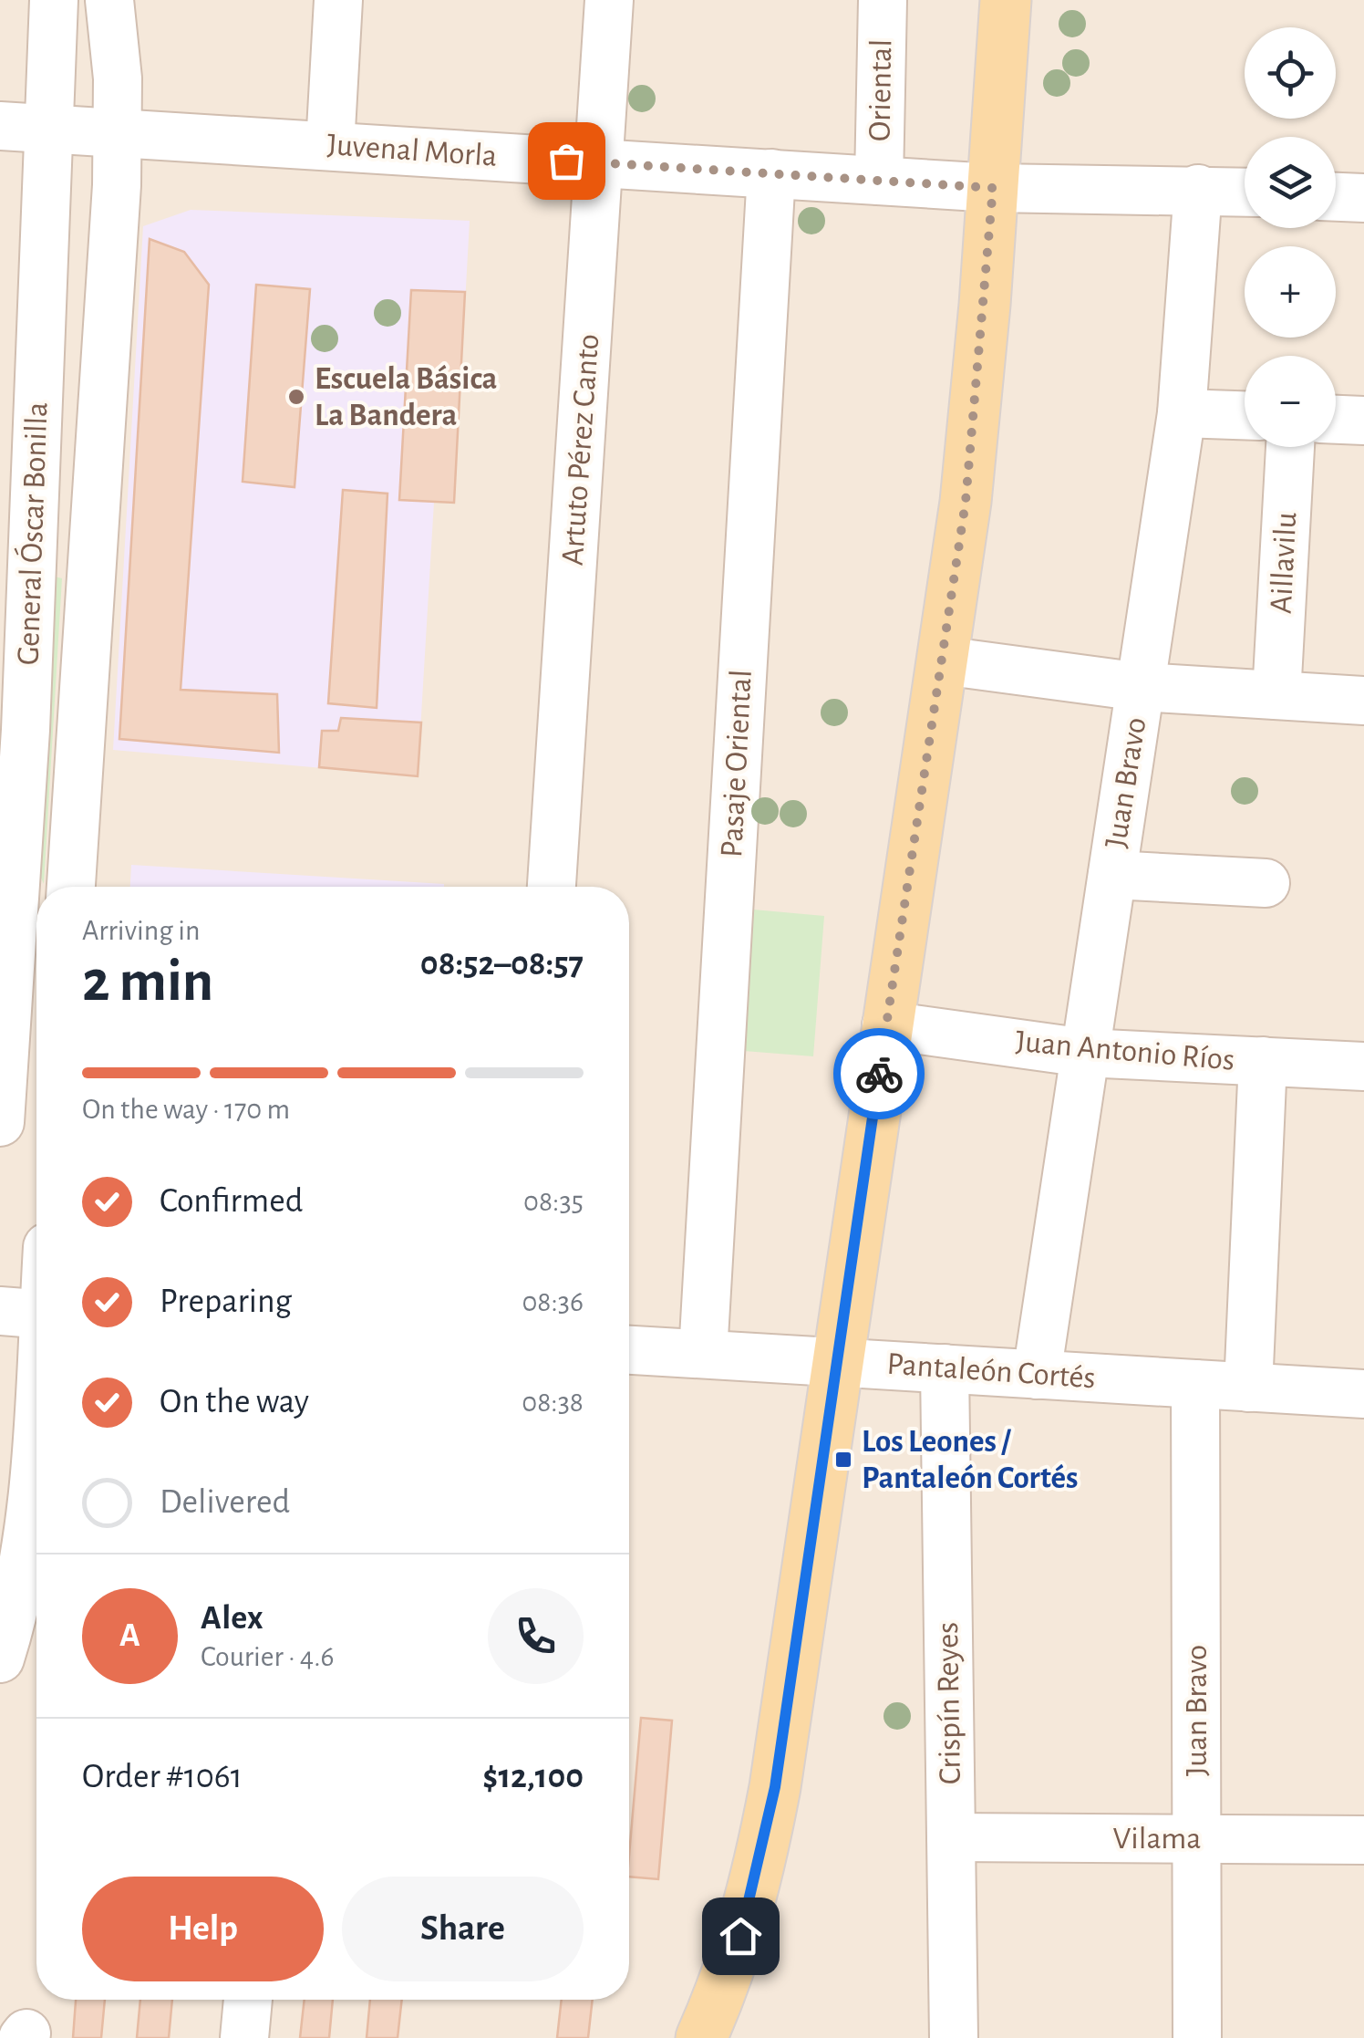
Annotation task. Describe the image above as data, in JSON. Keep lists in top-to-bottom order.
{
  "streets": {
    "street": [
      "Oriental",
      "Juvenal Morla",
      "Artuto Pérez Canto",
      "General Óscar Bonilla",
      "Aillavilu",
      "Pasaje Oriental",
      "Juan Bravo",
      "Juan Antonio Ríos",
      "Pantaleón Cortés",
      "Crispín Reyes",
      "Vilama"
    ]
  },
  "crossings": [
    ["Oriental", "Juvenal Morla"],
    ["Juvenal Morla", "Artuto Pérez Canto"],
    ["Juvenal Morla", "General Óscar Bonilla"],
    ["Juvenal Morla", "Pasaje Oriental"],
    ["Juvenal Morla", "Juan Bravo"],
    ["Pasaje Oriental", "Pantaleón Cortés"],
    ["Juan Bravo", "Juan Antonio Ríos"],
    ["Juan Bravo", "Pantaleón Cortés"],
    ["Juan Bravo", "Vilama"],
    ["Pantaleón Cortés", "Crispín Reyes"],
    ["Crispín Reyes", "Vilama"]
  ],
  "places": {
    "other": ["Escuela Básica La Bandera"],
    "transit": ["Los Leones / Pantaleón Cortés"]
  },
  "page": {
    "map_buttons": ["+", "−"],
    "heading": ["2 min", "Arriving in", "08:52–08:57"],
    "panel": [
      "Alex",
      "Courier · 4.6",
      "Order #1061",
      "$12,100"
    ],
    "bar": "On the way · 170 m",
    "list": [
      ["Confirmed", "08:35"],
      ["Preparing", "08:36"],
      ["On the way", "08:38"],
      "Delivered"
    ],
    "round": "A",
    "buttons": ["Help", "Share"]
  }
}
